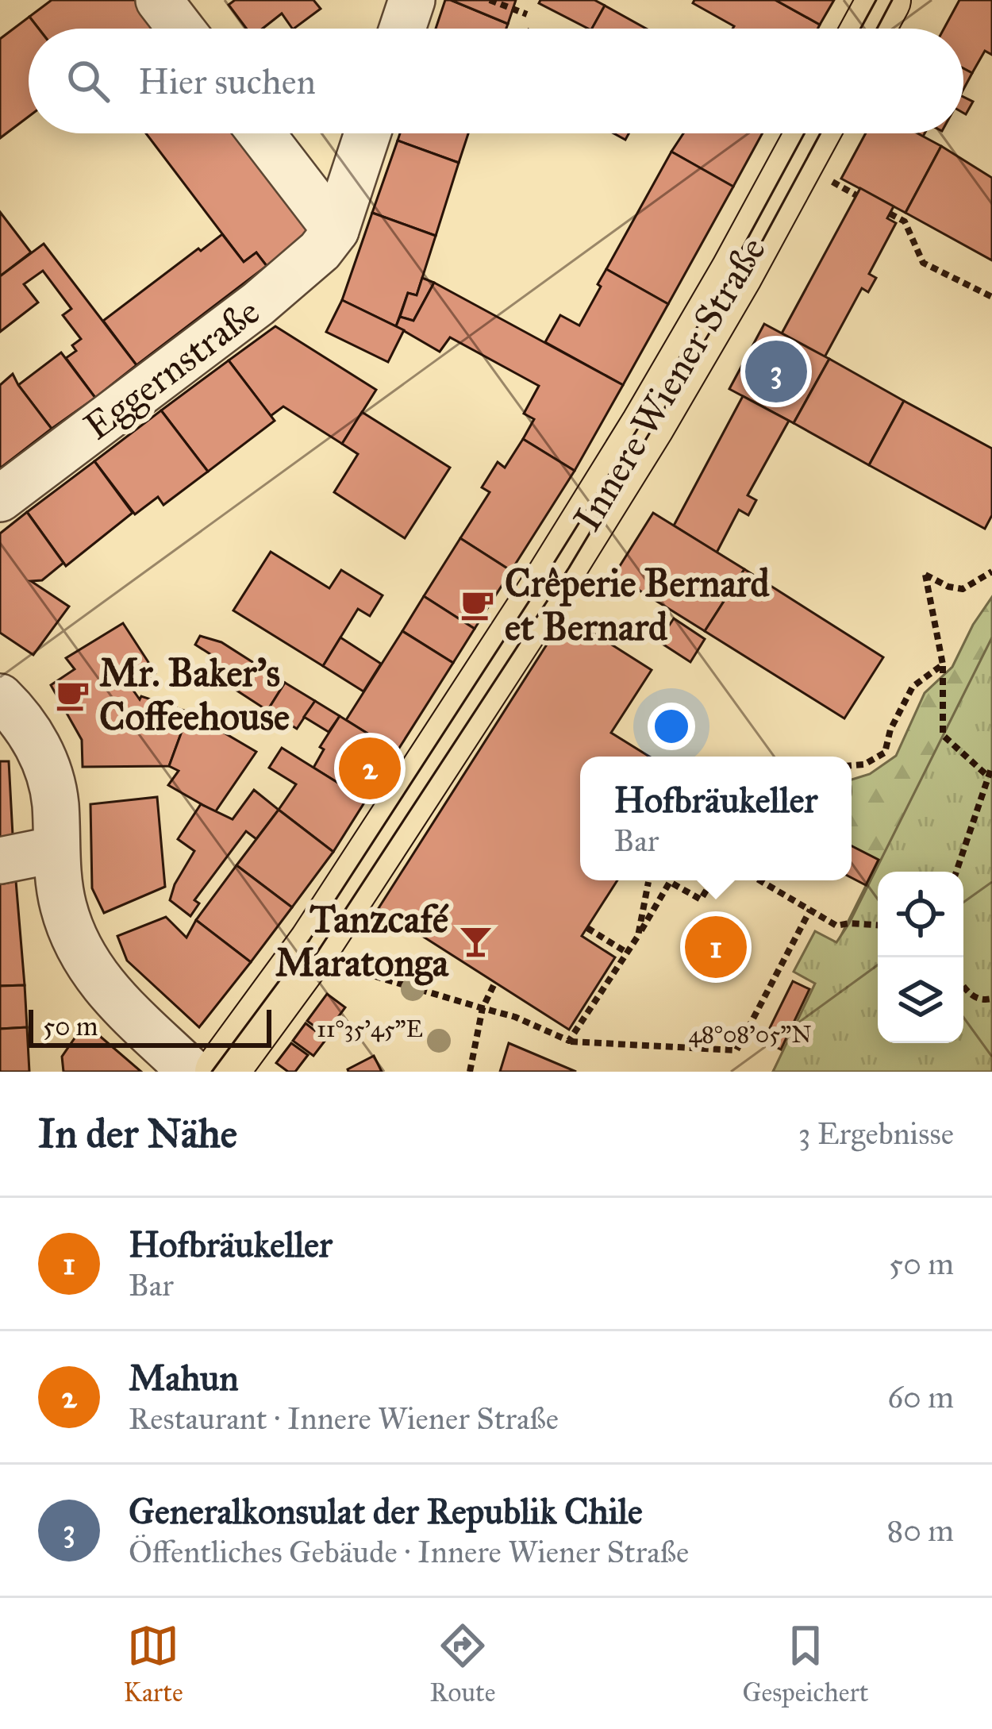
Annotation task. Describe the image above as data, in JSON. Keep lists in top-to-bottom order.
{
  "streets": {
    "main road": ["Innere Wiener Straße"],
    "street": ["Eggernstraße"]
  },
  "places": {
    "cafe": ["Crêperie Bernard et Bernard", "Mr. Baker's Coffeehouse"],
    "bar": ["Tanzcafé Maratonga"]
  },
  "scale_bar": "50 m",
  "page": {
    "search": "Hier suchen",
    "pins": ["3", "2", "1"],
    "popup": ["Hofbräukeller", "Bar"],
    "scale": "50 m",
    "heading": ["In der Nähe", "3 Ergebnisse"],
    "list": [
      {
        "mark": "1",
        "name": "Hofbräukeller",
        "note": "Bar",
        "value": "50 m"
      },
      {
        "mark": "2",
        "name": "Mahun",
        "note": "Restaurant · Innere Wiener Straße",
        "value": "60 m"
      },
      {
        "mark": "3",
        "name": "Generalkonsulat der Republik Chile",
        "note": "Öffentliches Gebäude · Innere Wiener Straße",
        "value": "80 m"
      }
    ],
    "nav": ["Karte", "Route", "Gespeichert"]
  },
  "coordinates": ["11°35'45\"E", "48°08'05\"N"]
}
